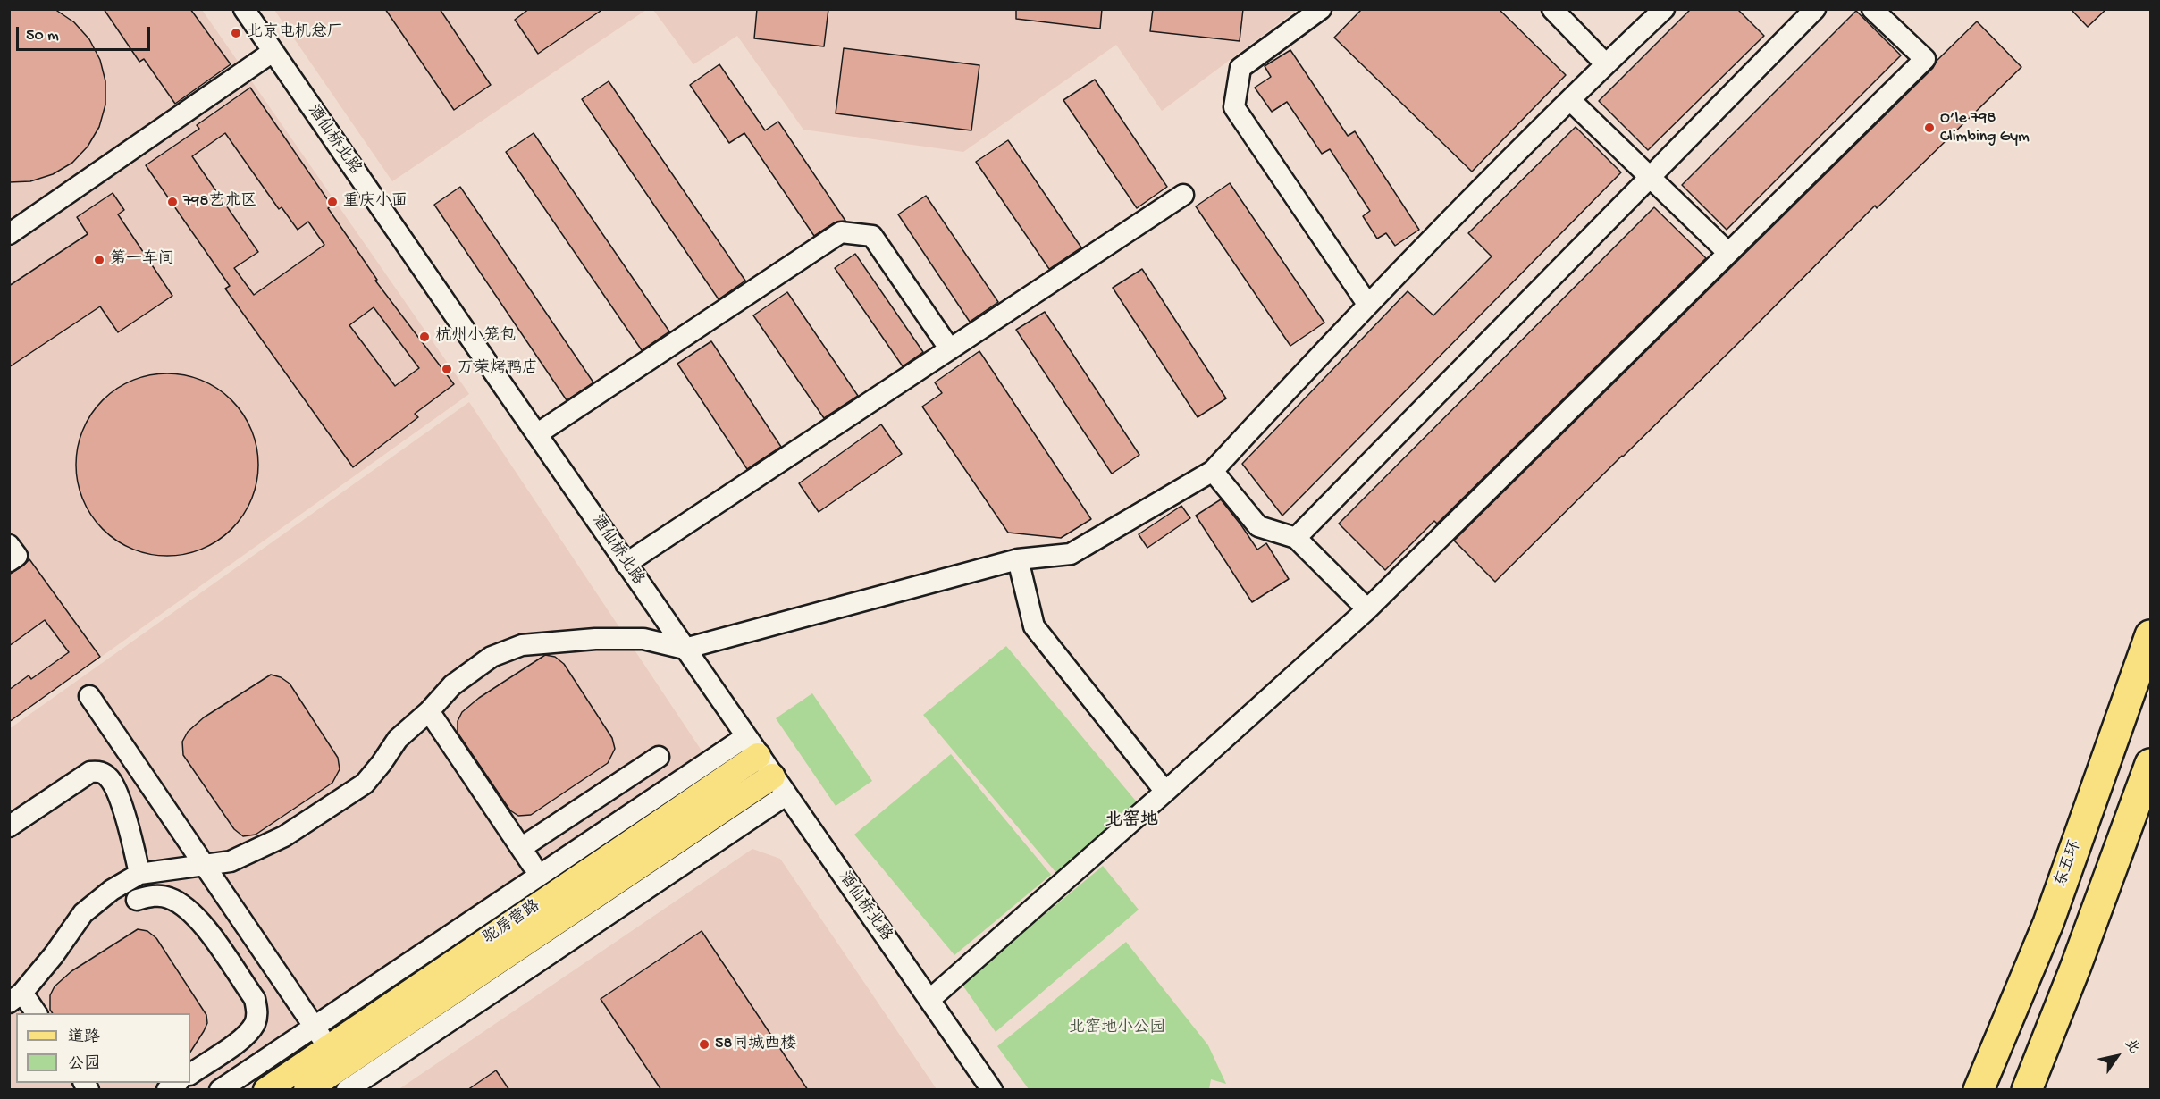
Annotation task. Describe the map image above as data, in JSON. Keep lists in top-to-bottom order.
{
  "streets": {
    "highway": ["东五环"],
    "main road": ["驼房营路"],
    "street": ["酒仙桥北路"]
  },
  "crossings": [
    ["酒仙桥北路", "驼房营路"]
  ],
  "districts": ["北窑地"],
  "parks": ["北窑地小公园"],
  "places": [
    "北京电机总厂",
    "O’le 798 Climbing Gym",
    "798艺术区",
    "重庆小面",
    "第一车间",
    "杭州小笼包",
    "万荣烤鸭店",
    "58同城西楼"
  ],
  "legend": ["道路", "公园"],
  "scale_bar": "50 m",
  "north": "top right"
}
